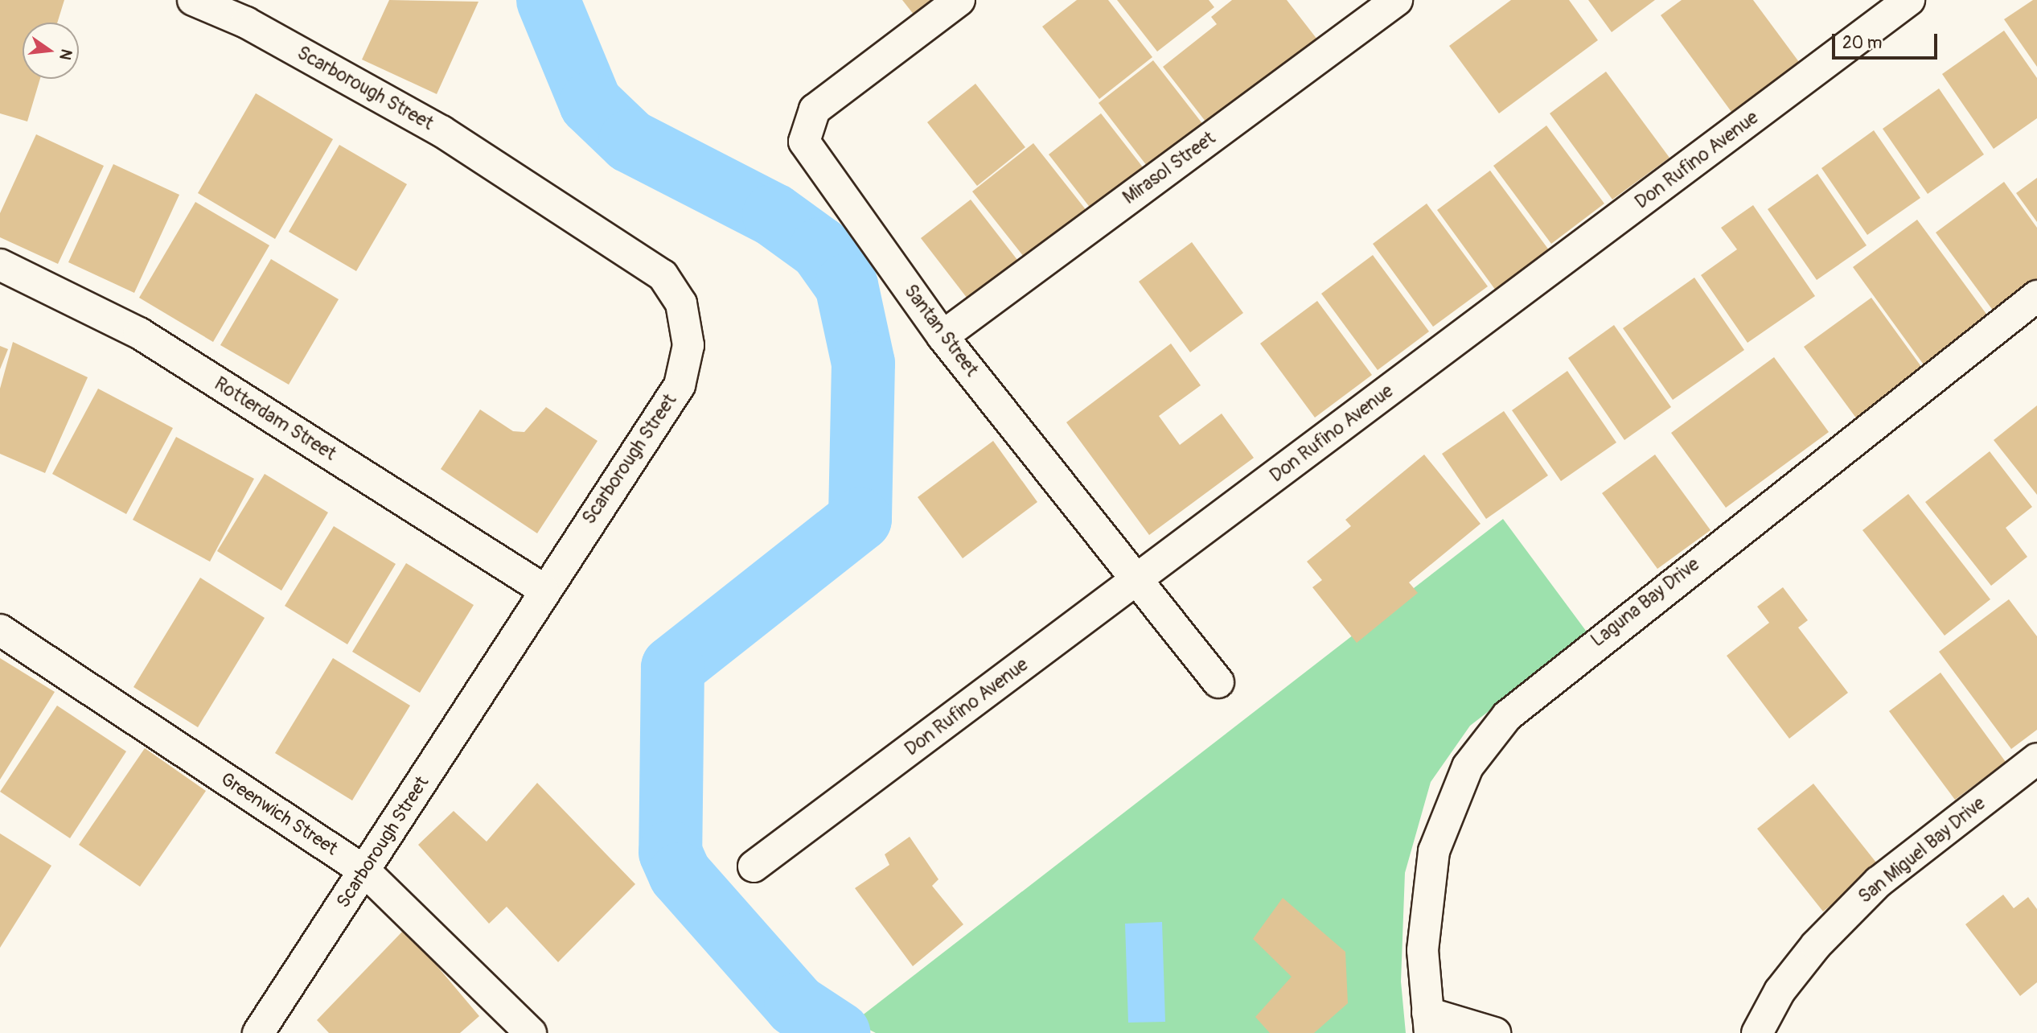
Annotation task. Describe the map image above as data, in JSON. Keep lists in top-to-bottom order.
{
  "streets": {
    "street": [
      "Scarborough Street",
      "Don Rufino Avenue",
      "Mirasol Street",
      "Santan Street",
      "Rotterdam Street",
      "Laguna Bay Drive",
      "Greenwich Street",
      "San Miguel Bay Drive"
    ]
  },
  "crossings": [
    ["Scarborough Street", "Rotterdam Street"],
    ["Scarborough Street", "Greenwich Street"],
    ["Don Rufino Avenue", "Santan Street"],
    ["Mirasol Street", "Santan Street"]
  ],
  "scale_bar": "20 m",
  "north": "right"
}
